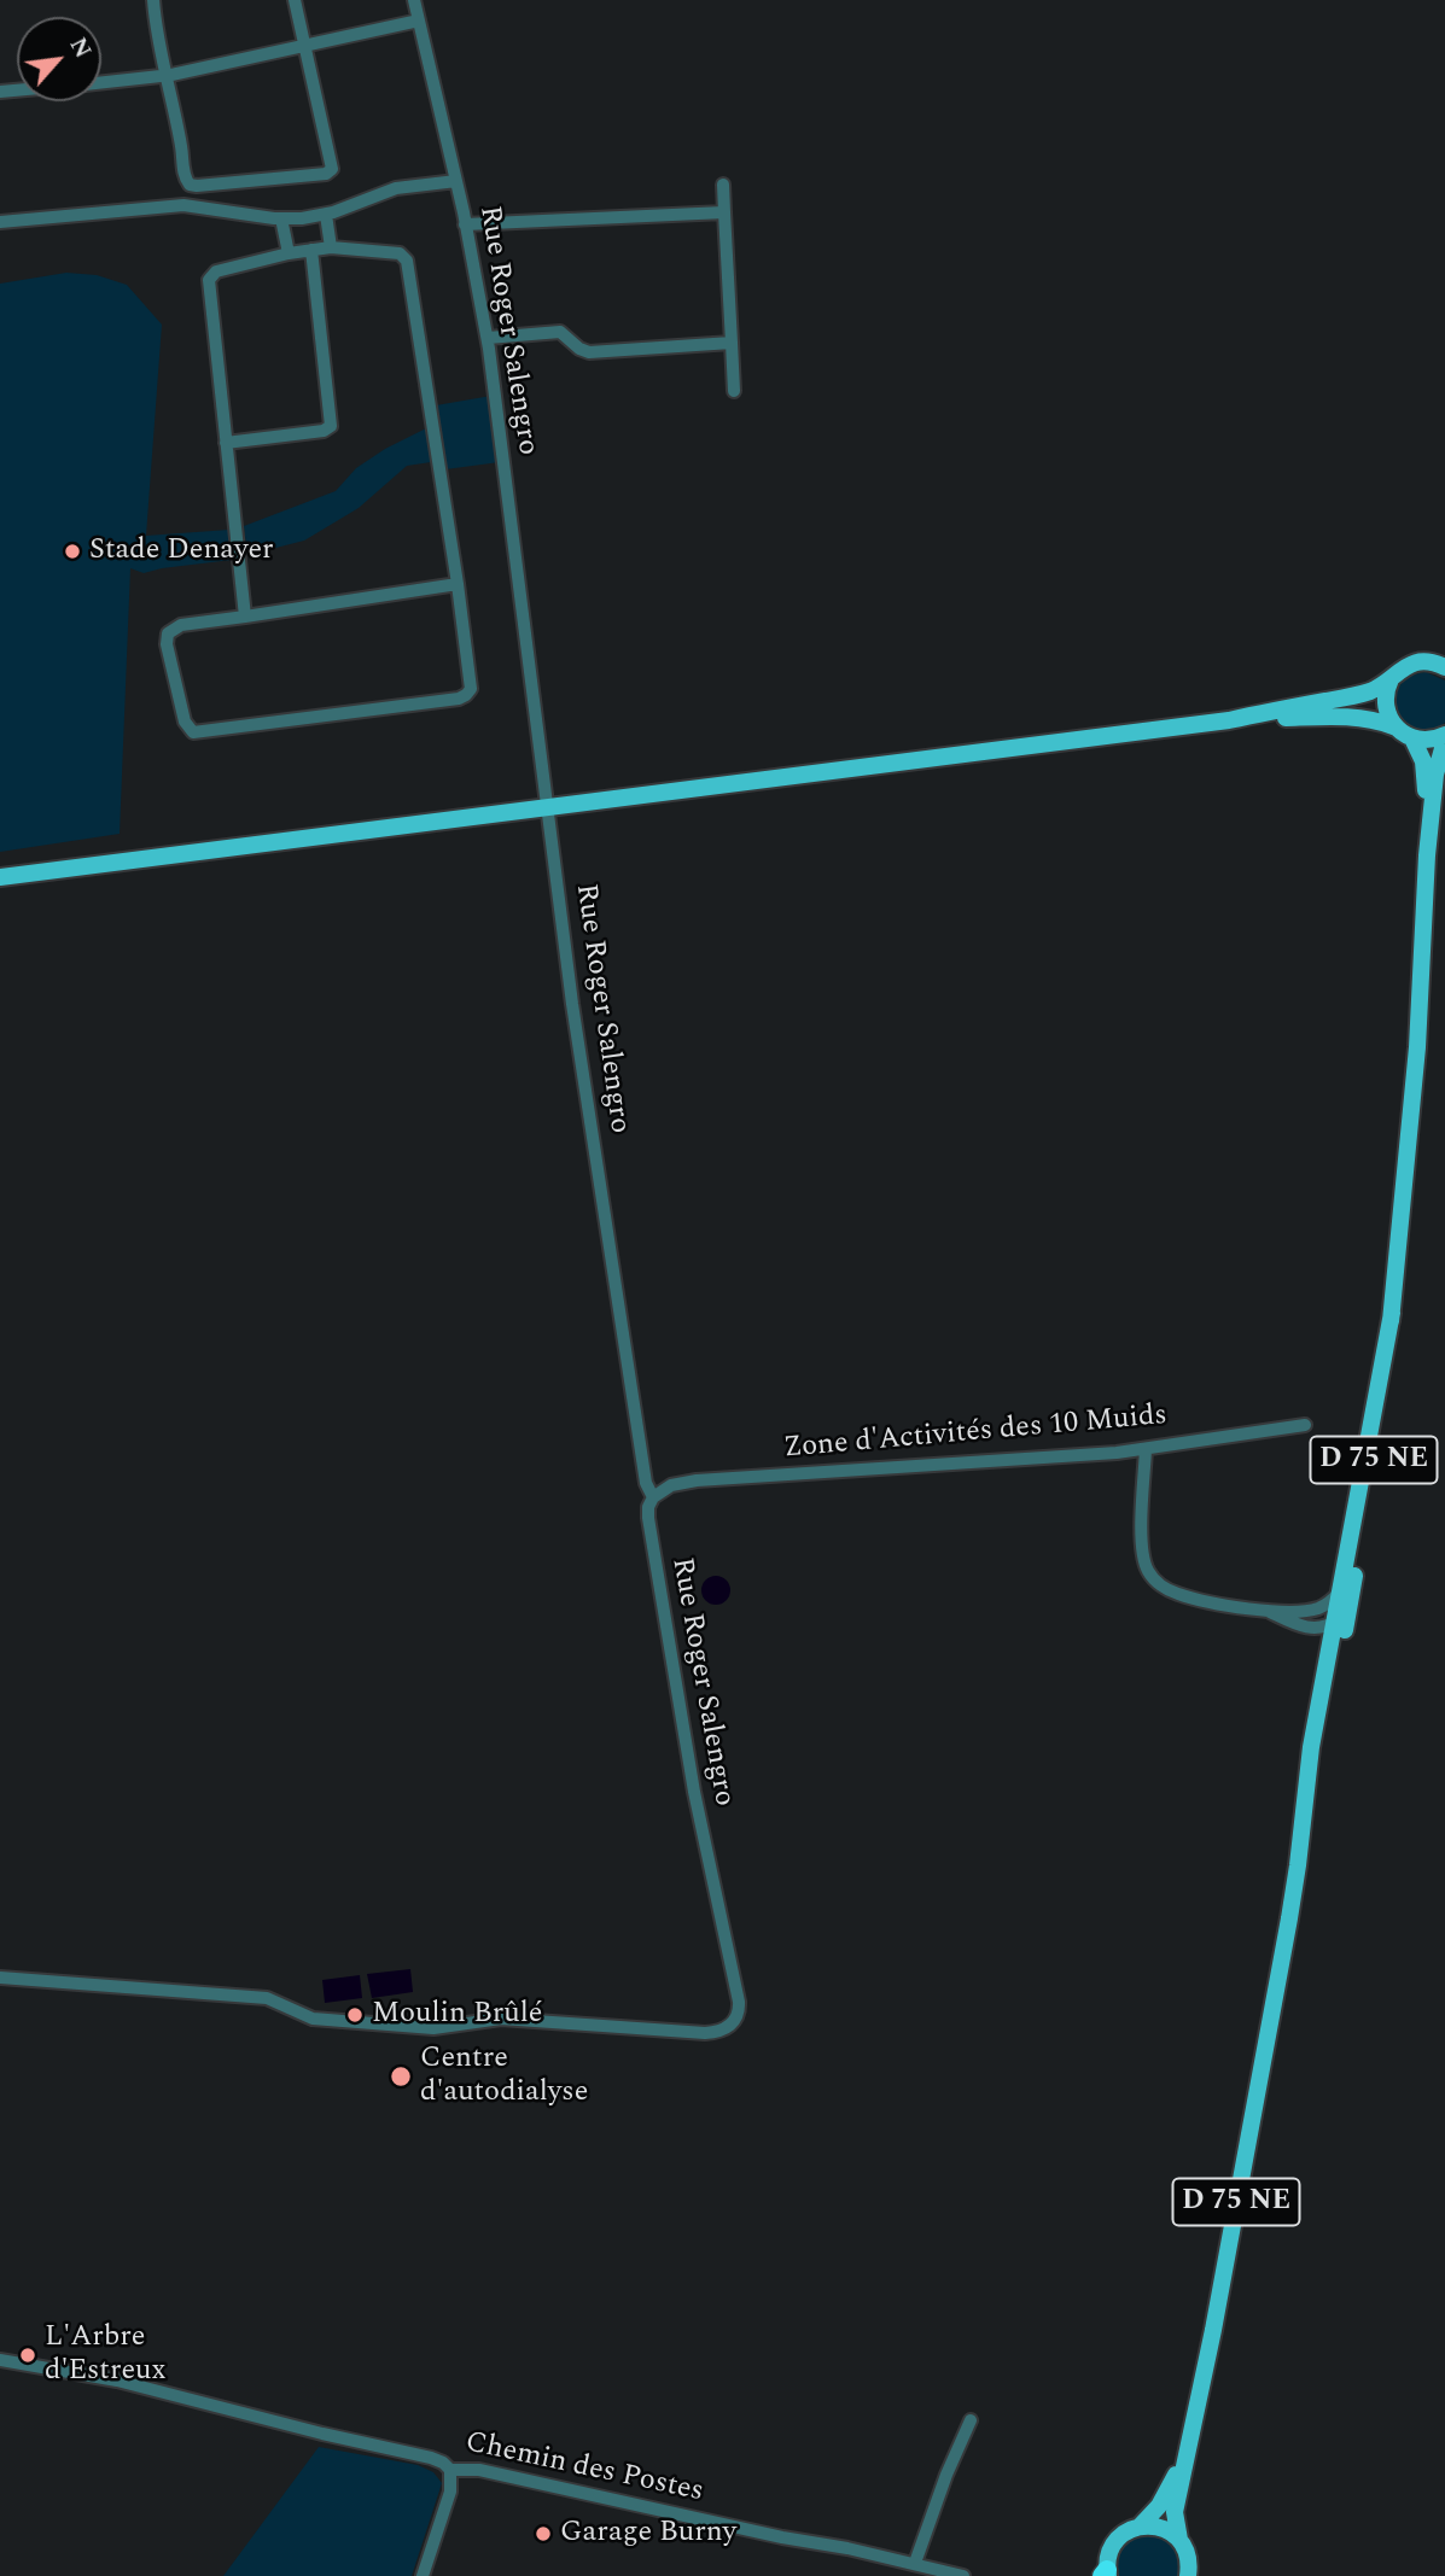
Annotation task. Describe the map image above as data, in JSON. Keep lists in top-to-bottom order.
{
  "streets": {
    "main road": ["D 75 NE"],
    "street": ["Rue Roger Salengro", "Zone d'Activités des 10 Muids", "Chemin des Postes"]
  },
  "crossings": [
    ["Rue Roger Salengro", "Zone d'Activités des 10 Muids"]
  ],
  "places": [
    "Stade Denayer",
    "Moulin Brûlé",
    "Centre d'autodialyse",
    "L'Arbre d'Estreux",
    "Garage Burny"
  ],
  "north": "top right"
}
